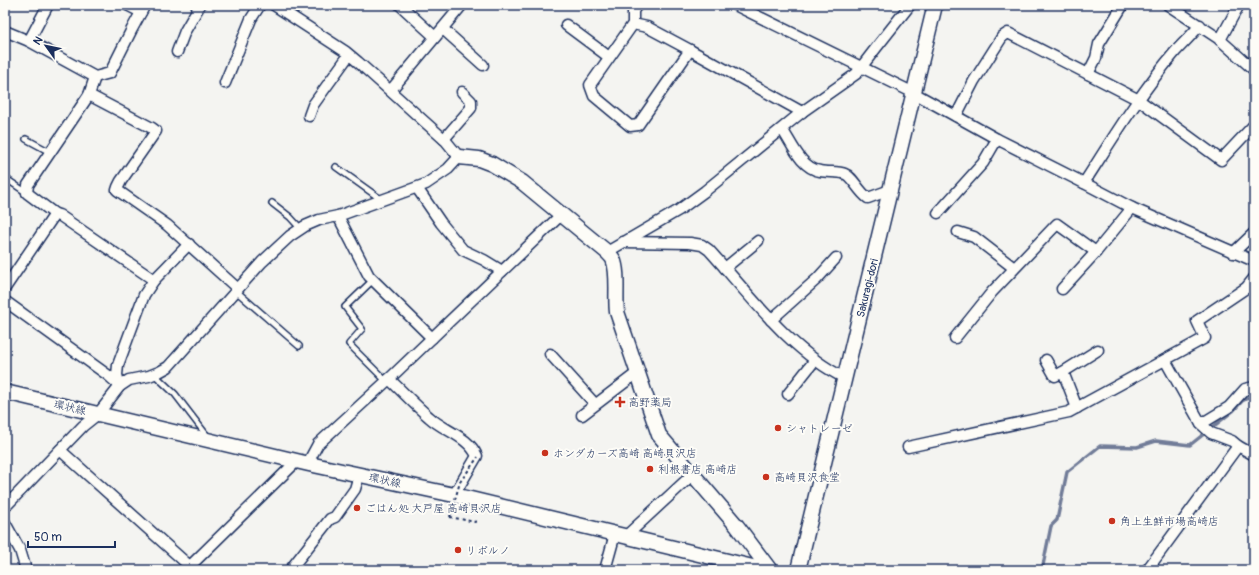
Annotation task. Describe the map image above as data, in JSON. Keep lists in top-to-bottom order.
{
  "streets": {
    "street": ["Sakuragi-dori", "環状線"]
  },
  "places": {
    "health": ["高野薬局"],
    "other": [
      "シャトレーゼ",
      "ホンダカーズ高崎 高崎貝沢店",
      "利根書店 高崎店",
      "高崎貝沢食堂",
      "ごはん処 大戸屋 高崎貝沢店",
      "角上生鮮市場高崎店",
      "リボルノ"
    ]
  },
  "scale_bar": "50 m",
  "north": "top left"
}
